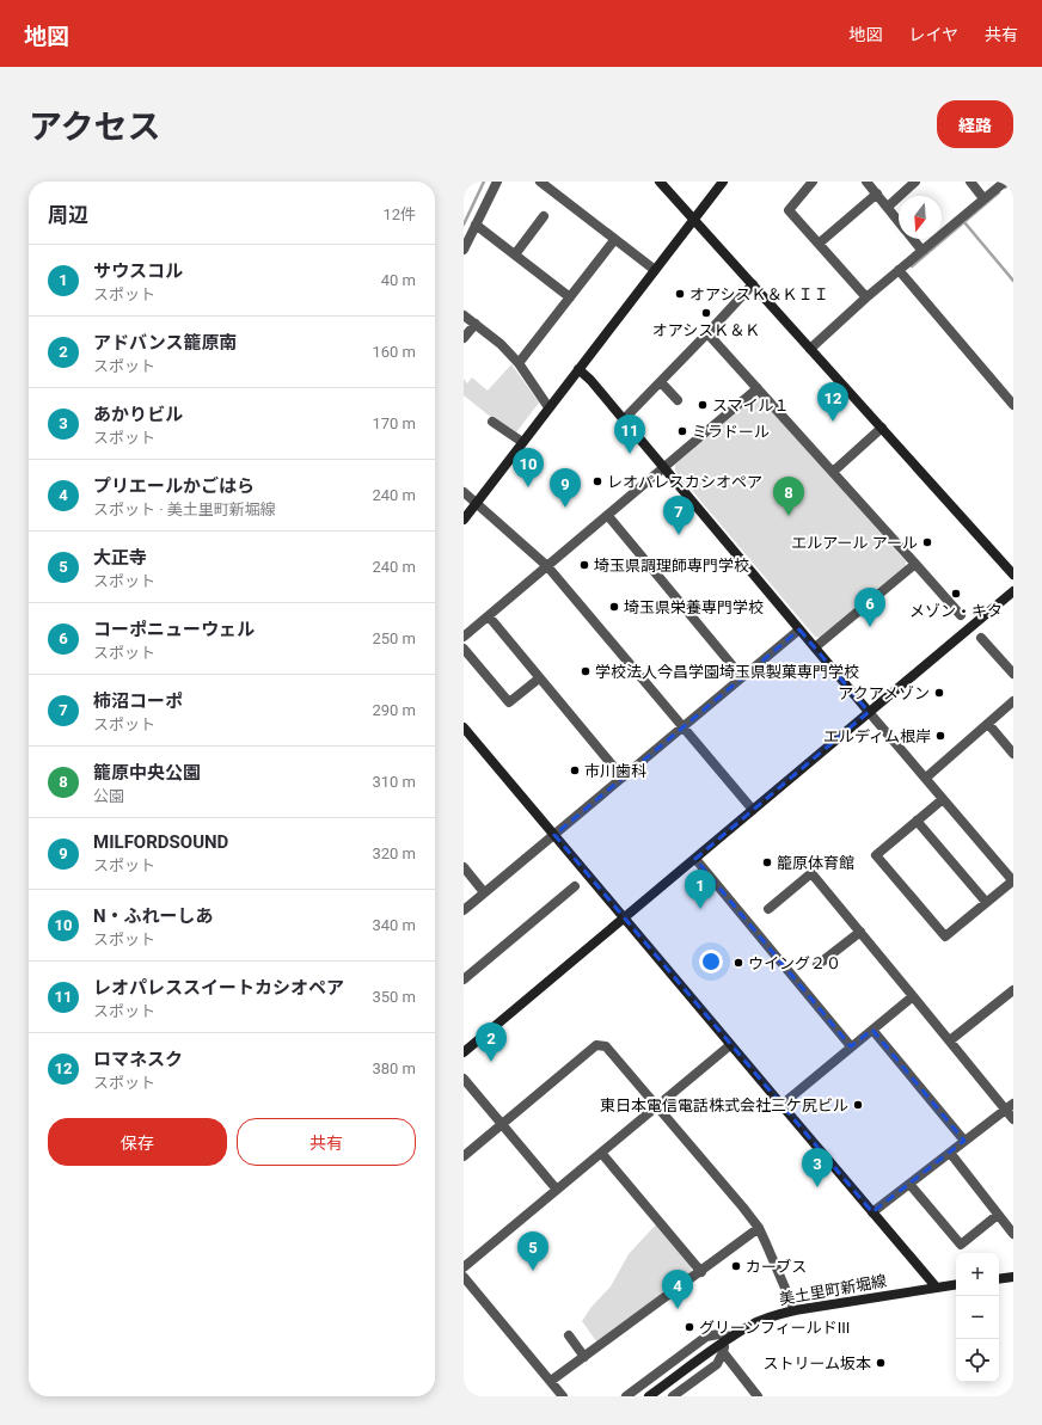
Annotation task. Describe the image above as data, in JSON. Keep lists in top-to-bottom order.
{
  "streets": {
    "street": ["美土里町新堀線"]
  },
  "places": [
    "オアシスＫ＆ＫＩＩ",
    "オアシスＫ＆Ｋ",
    "スマイル１",
    "ミラドール",
    "レオパレスカシオペア",
    "エルアール アール",
    "埼玉県調理師専門学校",
    "メゾン・キタ",
    "埼玉県栄養専門学校",
    "学校法人今昌学園埼玉県製菓専門学校",
    "アクアメゾン",
    "エルディム根岸",
    "市川歯科",
    "籠原体育館",
    "ウイング２０",
    "東日本電信電話株式会社三ケ尻ビル",
    "カーブス",
    "グリーンフィールドIII",
    "ストリーム坂本"
  ],
  "north": "bottom",
  "page": {
    "header": "地図",
    "nav": ["地図", "レイヤ", "共有"],
    "title": "アクセス",
    "buttons": [
      "経路",
      ["保存", "共有"]
    ],
    "heading": ["周辺", "12件"],
    "list": [
      {
        "mark": "1",
        "name": "サウスコル",
        "note": "スポット",
        "value": "40 m"
      },
      {
        "mark": "2",
        "name": "アドバンス籠原南",
        "note": "スポット",
        "value": "160 m"
      },
      {
        "mark": "3",
        "name": "あかりビル",
        "note": "スポット",
        "value": "170 m"
      },
      {
        "mark": "4",
        "name": "プリエールかごはら",
        "note": "スポット · 美土里町新堀線",
        "value": "240 m"
      },
      {
        "mark": "5",
        "name": "大正寺",
        "note": "スポット",
        "value": "240 m"
      },
      {
        "mark": "6",
        "name": "コーポニューウェル",
        "note": "スポット",
        "value": "250 m"
      },
      {
        "mark": "7",
        "name": "柿沼コーポ",
        "note": "スポット",
        "value": "290 m"
      },
      {
        "mark": "8",
        "name": "籠原中央公園",
        "note": "公園",
        "value": "310 m"
      },
      {
        "mark": "9",
        "name": "MILFORDSOUND",
        "note": "スポット",
        "value": "320 m"
      },
      {
        "mark": "10",
        "name": "N・ふれーしあ",
        "note": "スポット",
        "value": "340 m"
      },
      {
        "mark": "11",
        "name": "レオパレススイートカシオペア",
        "note": "スポット",
        "value": "350 m"
      },
      {
        "mark": "12",
        "name": "ロマネスク",
        "note": "スポット",
        "value": "380 m"
      }
    ],
    "pins": [
      "12",
      "11",
      "10",
      "9",
      "8",
      "7",
      "6",
      "1",
      "2",
      "3",
      "5",
      "4"
    ],
    "map_buttons": ["+", "−"]
  }
}
